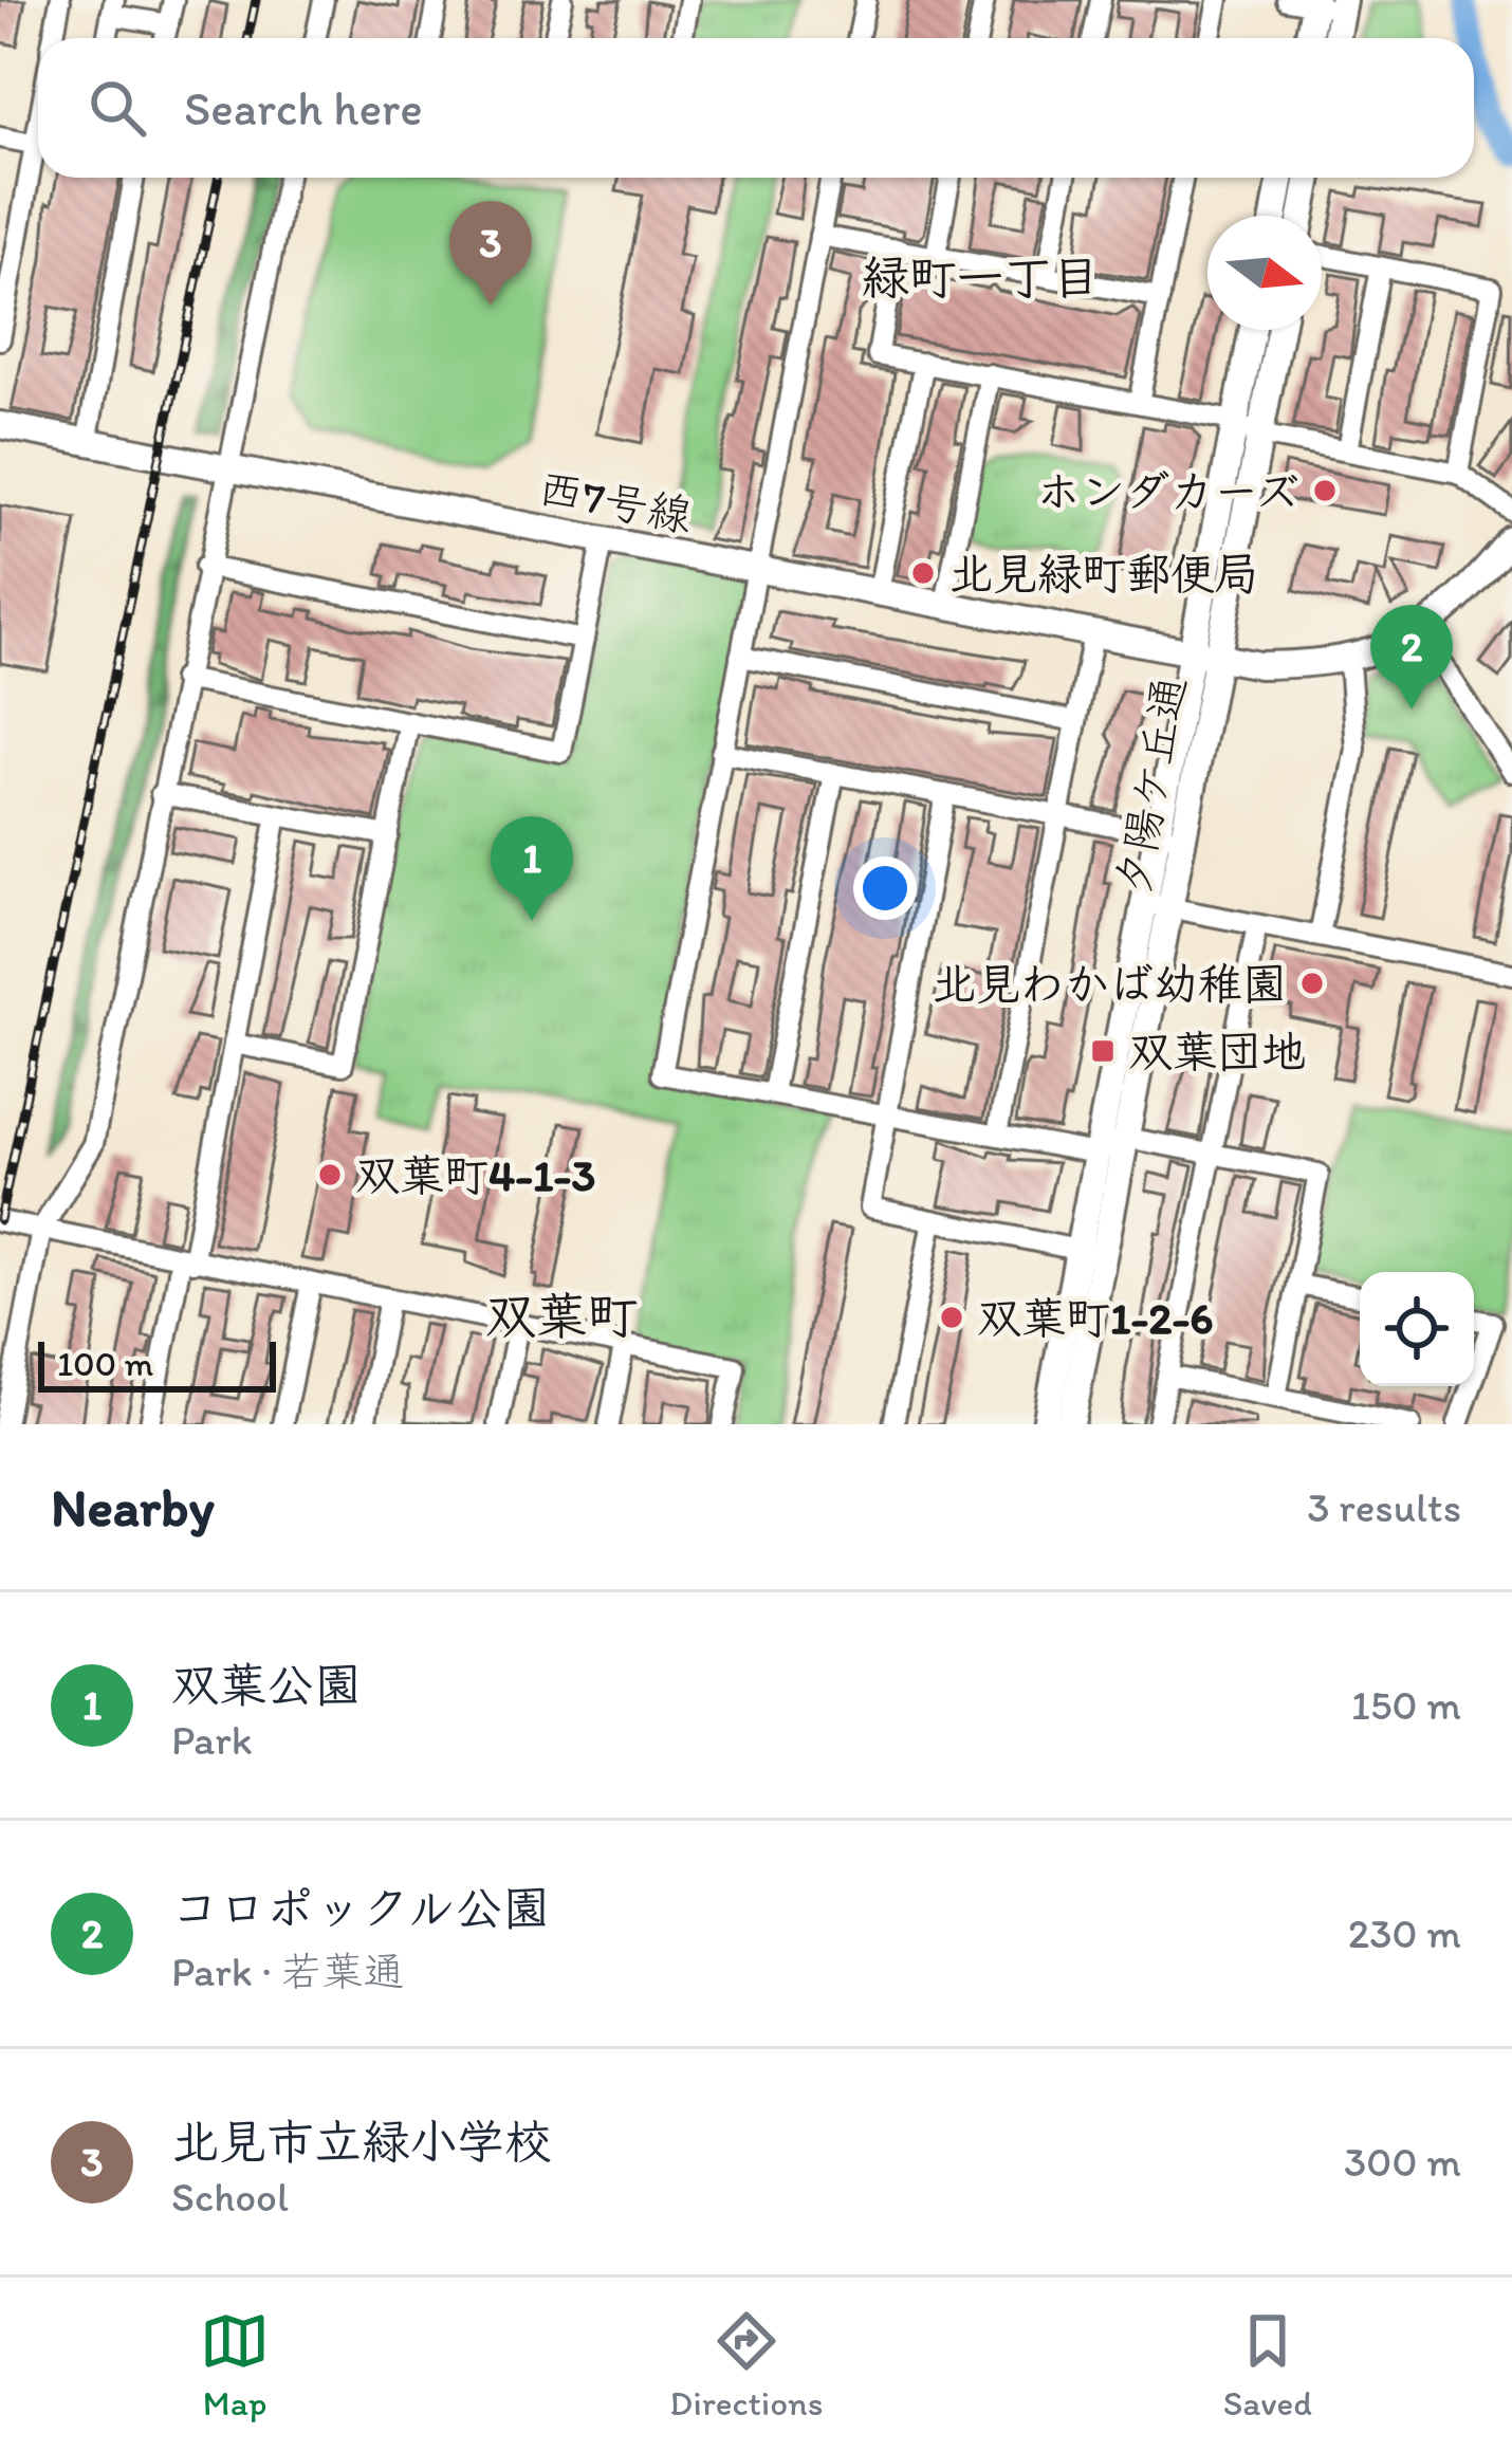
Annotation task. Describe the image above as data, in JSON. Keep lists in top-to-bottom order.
{
  "streets": {
    "main road": ["西7号線", "夕陽ケ丘通"]
  },
  "crossings": [
    ["西7号線", "夕陽ケ丘通"]
  ],
  "districts": ["緑町一丁目", "双葉町"],
  "places": {
    "other": [
      "ホンダカーズ",
      "北見緑町郵便局",
      "北見わかば幼稚園",
      "双葉町4-1-3",
      "双葉町1-2-6"
    ],
    "transit": ["双葉団地"]
  },
  "scale_bar": "100 m",
  "north": "right",
  "page": {
    "search": "Search here",
    "pins": ["3", "2", "1"],
    "scale": "100 m",
    "heading": ["Nearby", "3 results"],
    "list": [
      {
        "mark": "1",
        "name": "双葉公園",
        "note": "Park",
        "value": "150 m"
      },
      {
        "mark": "2",
        "name": "コロポックル公園",
        "note": "Park · 若葉通",
        "value": "230 m"
      },
      {
        "mark": "3",
        "name": "北見市立緑小学校",
        "note": "School",
        "value": "300 m"
      }
    ],
    "nav": ["Map", "Directions", "Saved"]
  }
}
